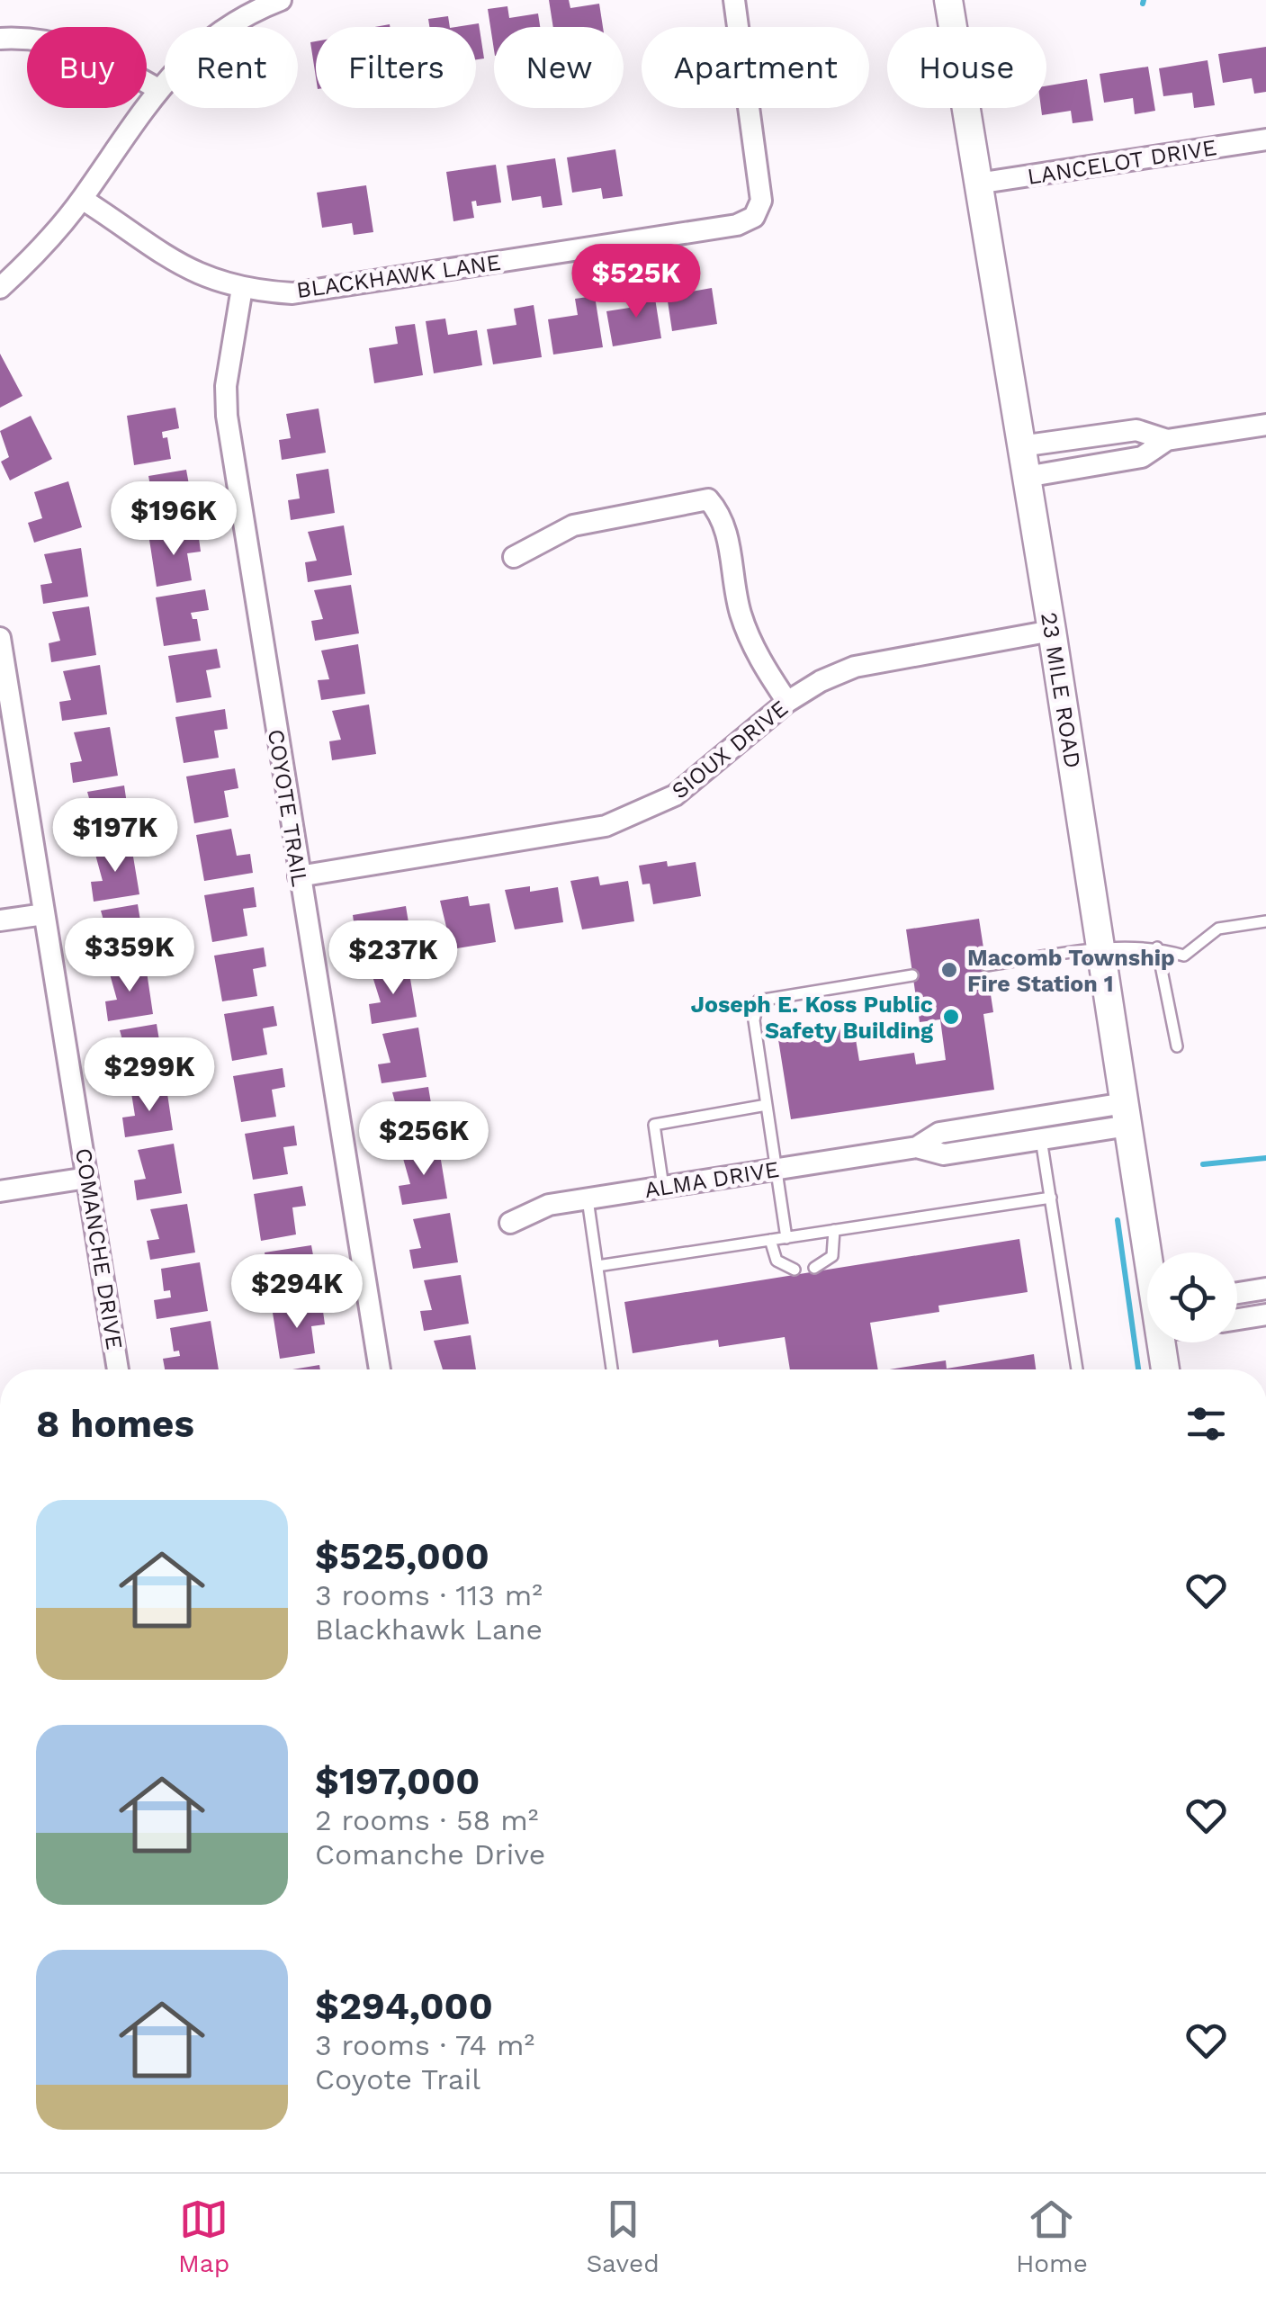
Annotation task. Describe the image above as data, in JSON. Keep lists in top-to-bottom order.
{
  "streets": {
    "main road": ["23 MILE ROAD"],
    "street": [
      "LANCELOT DRIVE",
      "BLACKHAWK LANE",
      "SIOUX DRIVE",
      "COYOTE TRAIL",
      "ALMA DRIVE",
      "COMANCHE DRIVE"
    ]
  },
  "crossings": [
    ["LANCELOT DRIVE", "23 MILE ROAD"],
    ["BLACKHAWK LANE", "COYOTE TRAIL"],
    ["23 MILE ROAD", "SIOUX DRIVE"],
    ["23 MILE ROAD", "ALMA DRIVE"],
    ["SIOUX DRIVE", "COYOTE TRAIL"]
  ],
  "places": ["Macomb Township Fire Station 1", "Joseph E. Koss Public Safety Building"],
  "page": {
    "chip": [
      "Buy",
      "Rent",
      "Filters",
      "New",
      "Apartment",
      "House"
    ],
    "price": [
      "$525K",
      "$196K",
      "$197K",
      "$359K",
      "$237K",
      "$299K",
      "$256K",
      "$294K"
    ],
    "heading": "8 homes",
    "list": [
      {
        "name": "$525,000",
        "note": "3 rooms · 113 m² · Blackhawk Lane"
      },
      {
        "name": "$197,000",
        "note": "2 rooms · 58 m² · Comanche Drive"
      },
      {
        "name": "$294,000",
        "note": "3 rooms · 74 m² · Coyote Trail"
      }
    ],
    "tabs": ["Map", "Saved", "Home"]
  }
}
